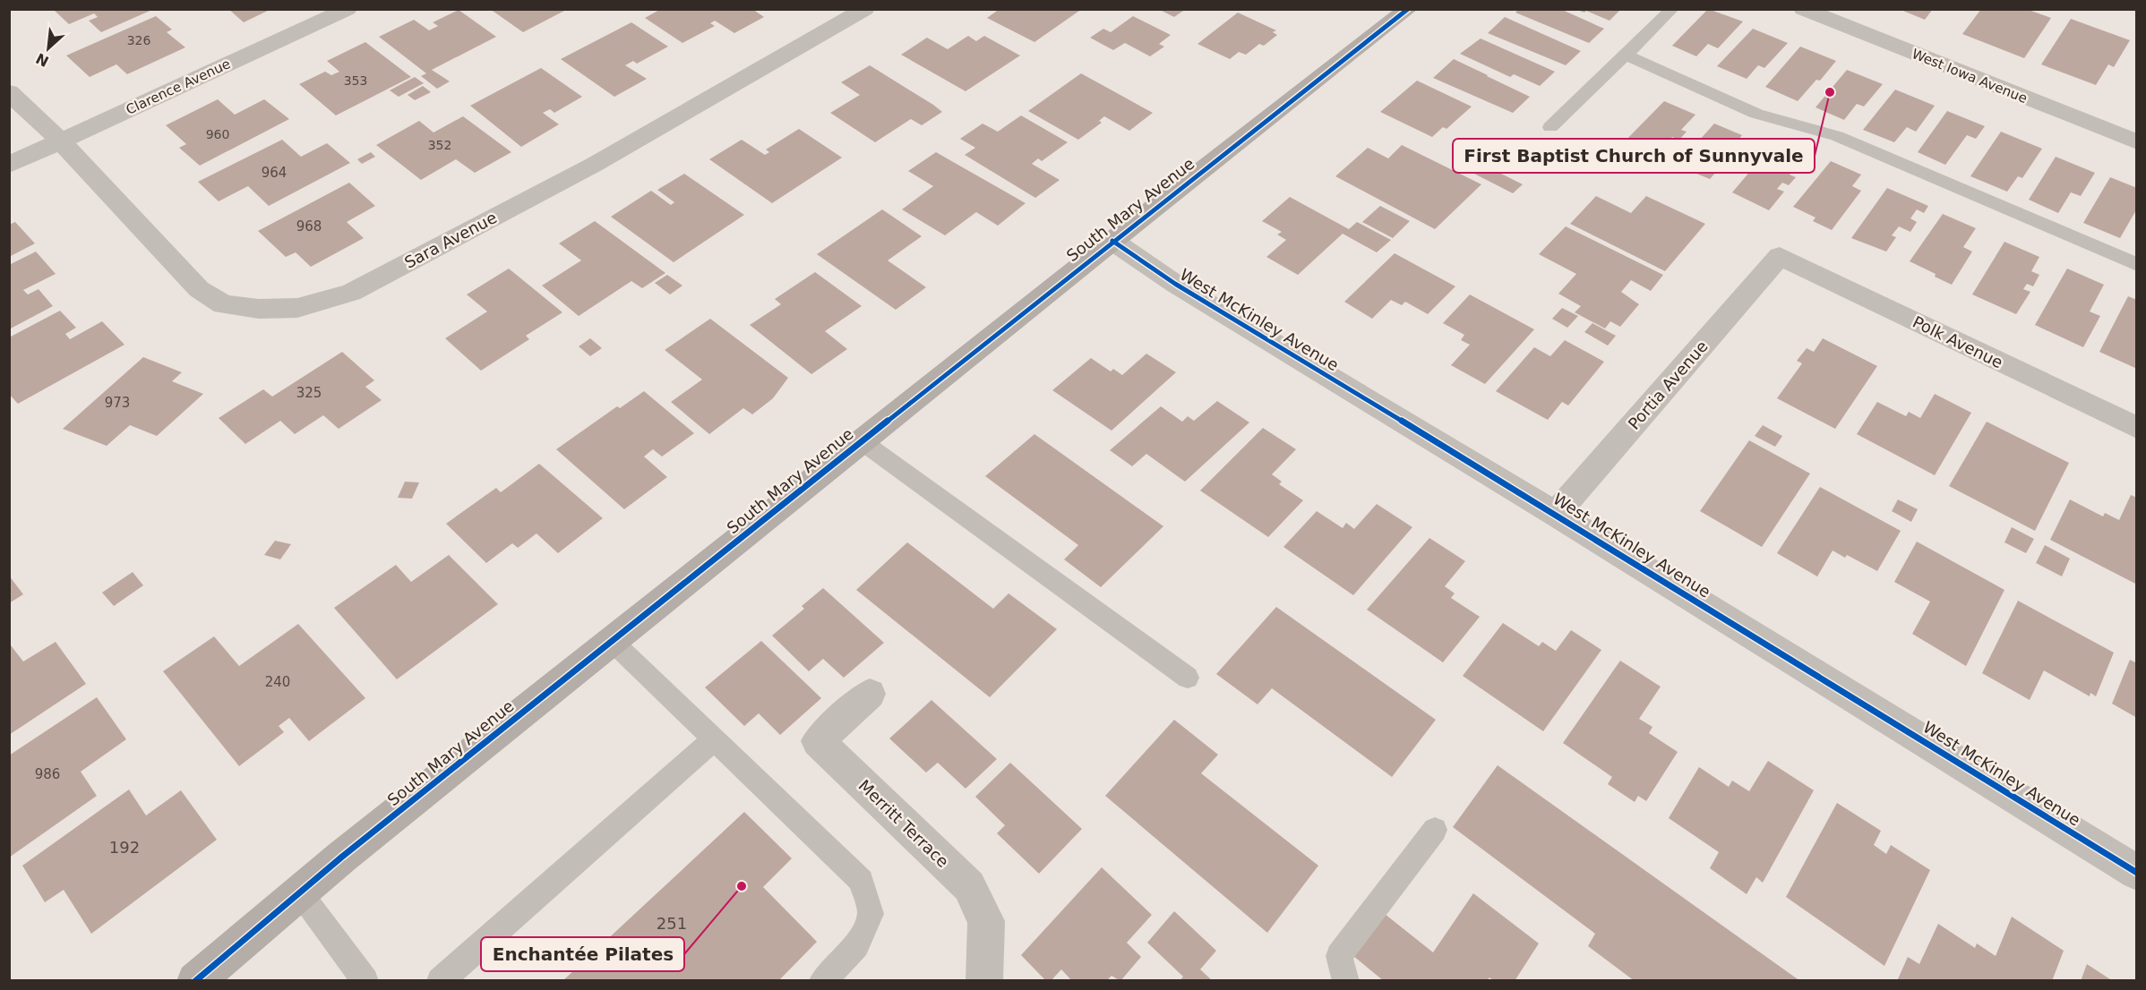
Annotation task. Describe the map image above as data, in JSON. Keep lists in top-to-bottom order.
{
  "streets": {
    "main road": ["South Mary Avenue"],
    "street": [
      "West Iowa Avenue",
      "Clarence Avenue",
      "Sara Avenue",
      "West McKinley Avenue",
      "Polk Avenue",
      "Portia Avenue",
      "Merritt Terrace"
    ]
  },
  "crossings": [
    ["Clarence Avenue", "Sara Avenue"],
    ["South Mary Avenue", "West McKinley Avenue"],
    ["West McKinley Avenue", "Portia Avenue"],
    ["Polk Avenue", "Portia Avenue"]
  ],
  "places": ["First Baptist Church of Sunnyvale", "Enchantée Pilates"],
  "house_numbers": [
    "326",
    "353",
    "960",
    "352",
    "964",
    "968",
    "325",
    "973",
    "240",
    "986",
    "192",
    "251"
  ],
  "north": "bottom left"
}
